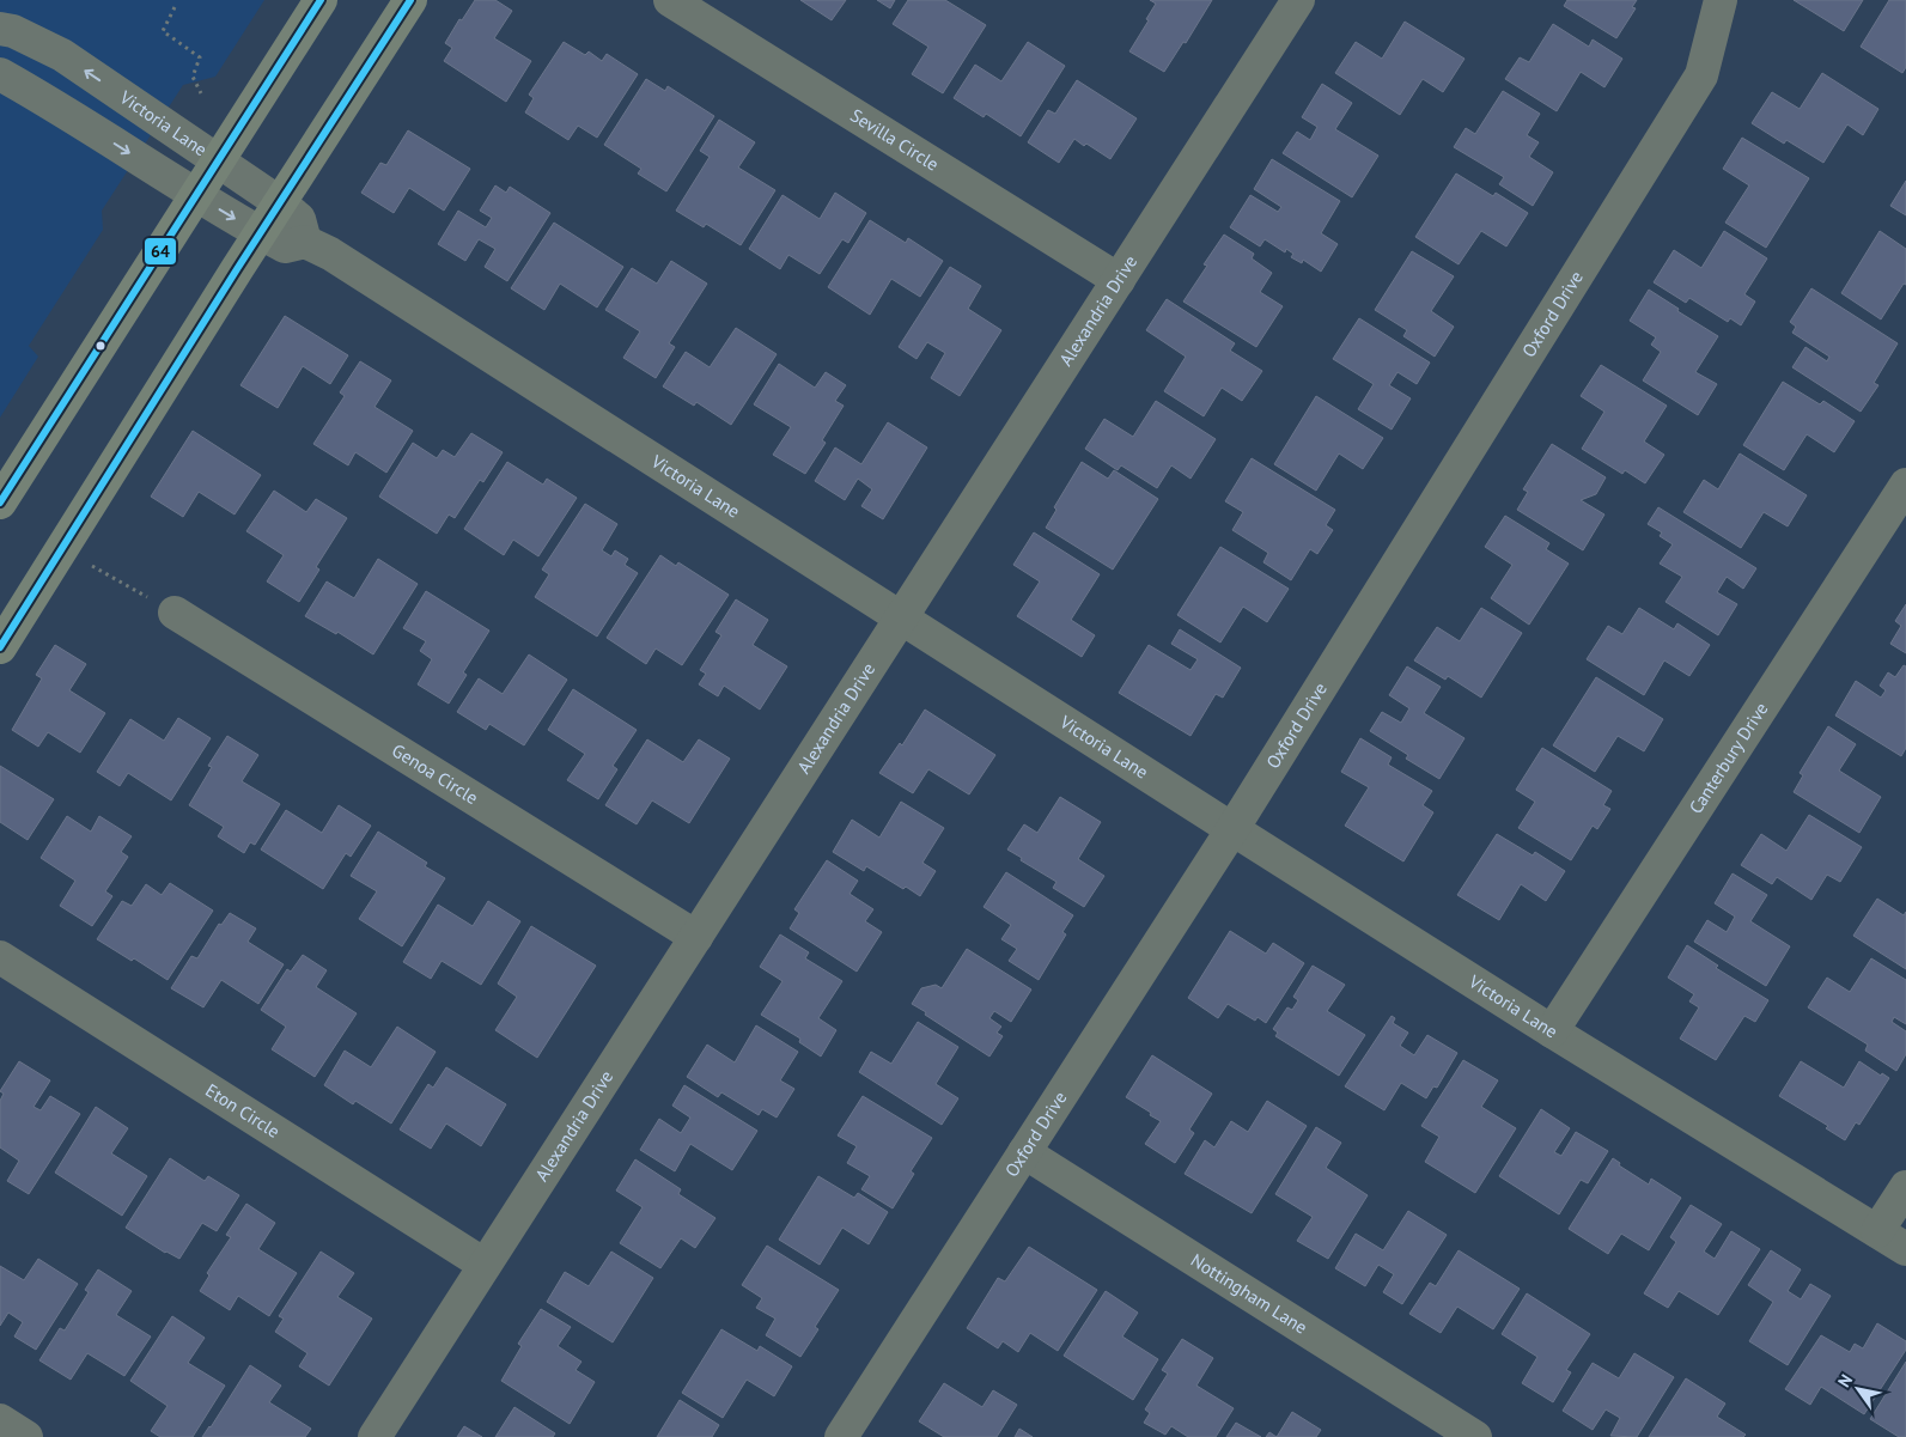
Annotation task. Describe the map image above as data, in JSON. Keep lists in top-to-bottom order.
{
  "streets": {
    "street": [
      "Victoria Lane",
      "Sevilla Circle",
      "Alexandria Drive",
      "Oxford Drive",
      "Canterbury Drive",
      "Genoa Circle",
      "Eton Circle",
      "Nottingham Lane"
    ]
  },
  "crossings": [
    ["Victoria Lane", "Alexandria Drive"],
    ["Victoria Lane", "Oxford Drive"],
    ["Victoria Lane", "Canterbury Drive"],
    ["Sevilla Circle", "Alexandria Drive"],
    ["Alexandria Drive", "Genoa Circle"],
    ["Alexandria Drive", "Eton Circle"],
    ["Oxford Drive", "Nottingham Lane"]
  ],
  "lines": ["transit line 64"],
  "north": "top left"
}
